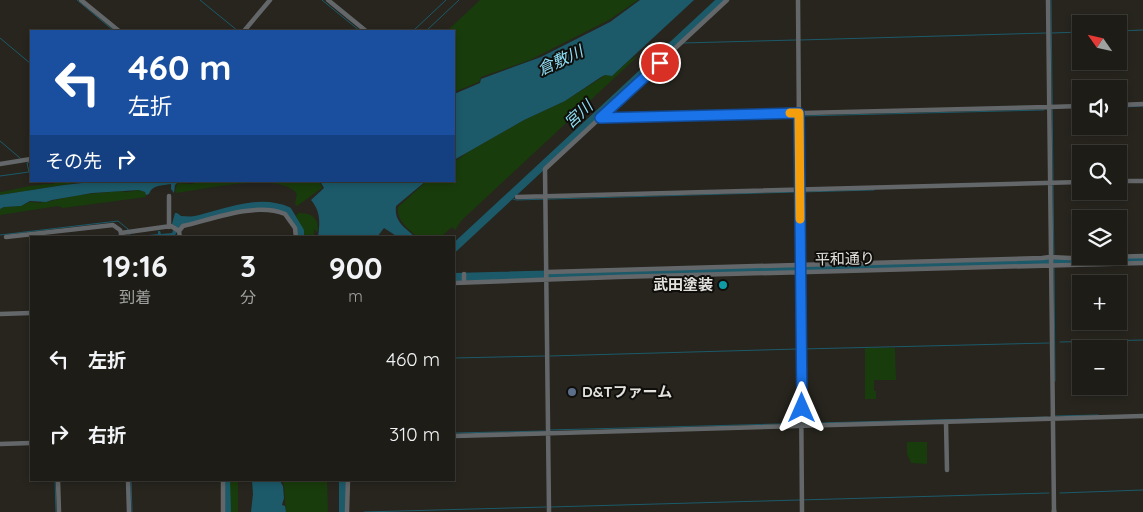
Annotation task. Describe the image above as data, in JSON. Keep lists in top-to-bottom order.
{
  "streets": {
    "street": ["平和通り"]
  },
  "water": ["倉敷川", "宮川"],
  "places": ["武田塗装", "D&Tファーム"],
  "north": "top left",
  "page": {
    "map_buttons": ["+", "−"],
    "turn": ["460 m", "左折"],
    "then": "その先",
    "eta": [
      "19:16",
      "到着",
      "3",
      "分",
      "900",
      "m"
    ],
    "list": [
      {
        "name": "左折",
        "value": "460 m"
      },
      {
        "name": "右折",
        "value": "310 m"
      }
    ]
  }
}
